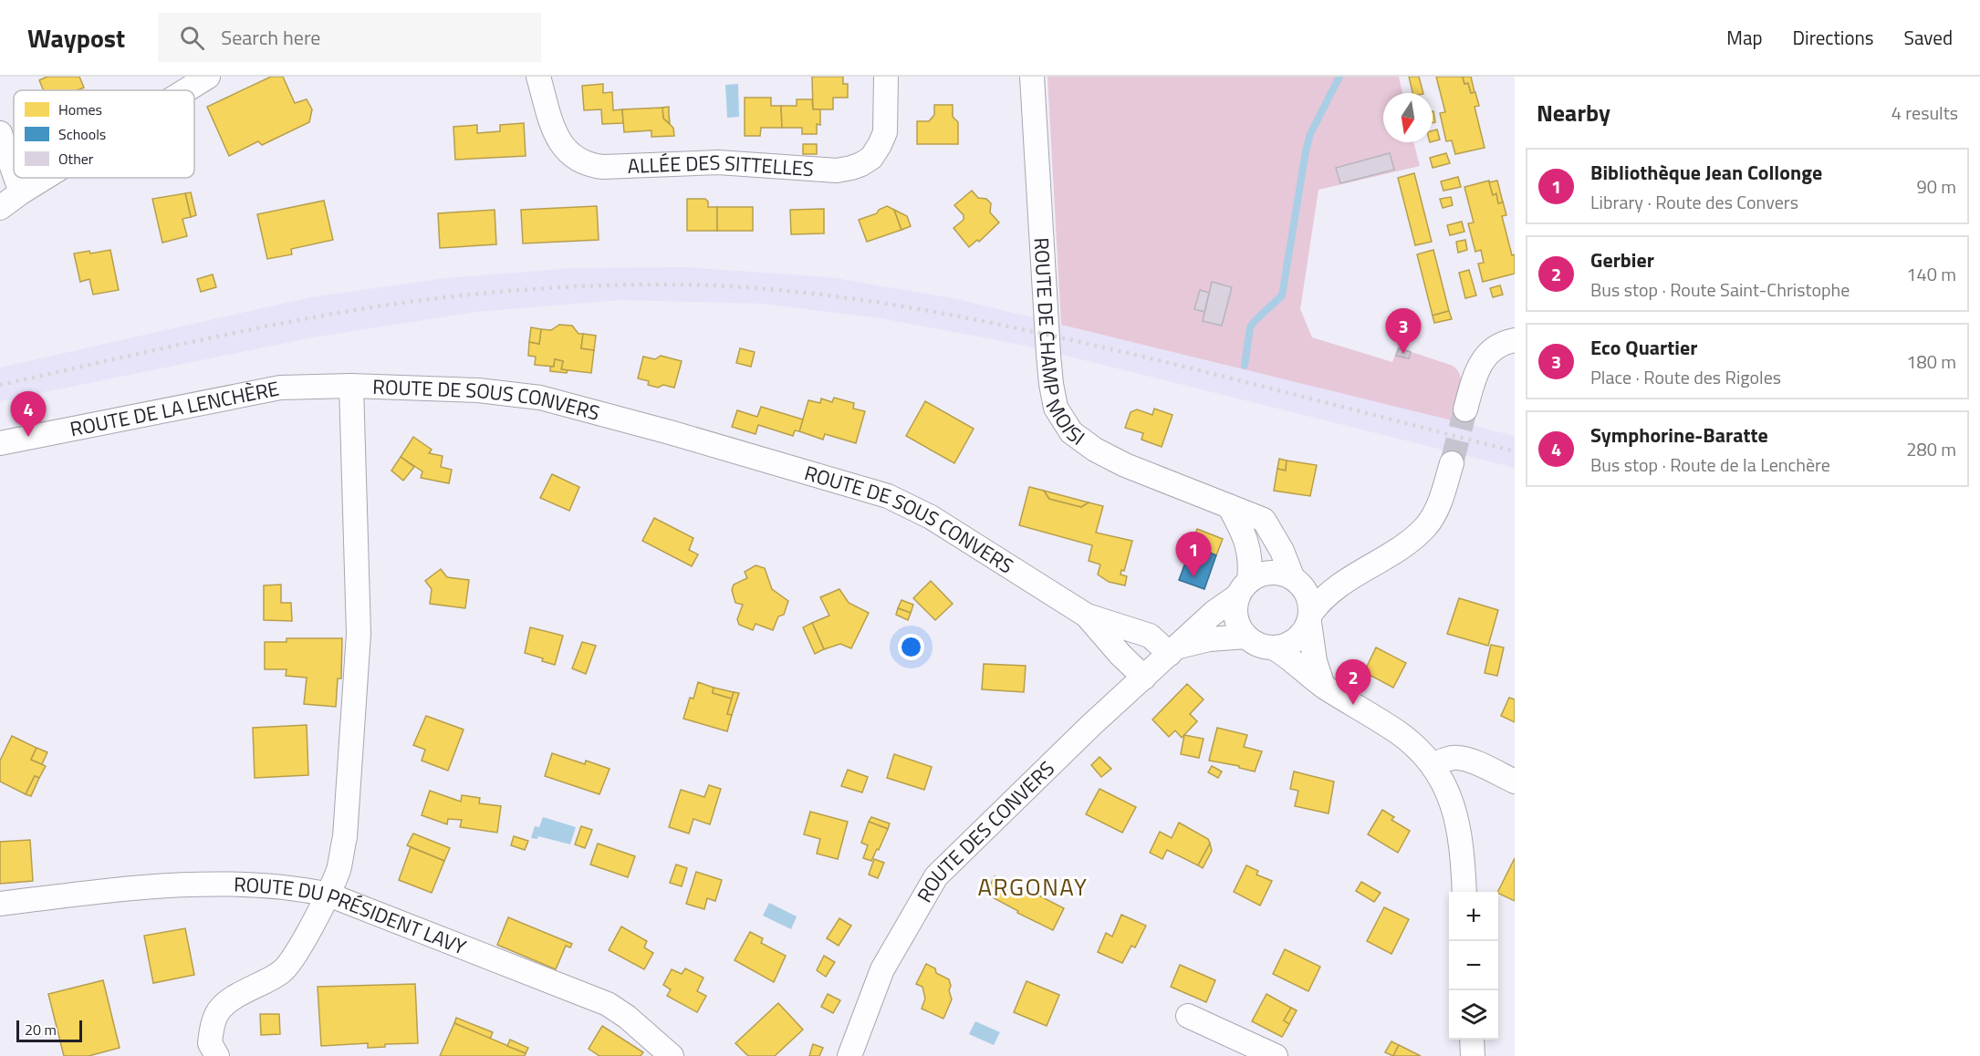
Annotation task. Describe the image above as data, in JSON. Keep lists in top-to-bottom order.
{
  "streets": {
    "street": [
      "ALLÉE DES SITTELLES",
      "ROUTE DE CHAMP MOISI",
      "ROUTE DE SOUS CONVERS",
      "ROUTE DE LA LENCHÈRE",
      "ROUTE DES CONVERS",
      "ROUTE DU PRÉSIDENT LAVY"
    ]
  },
  "crossings": [
    ["ROUTE DE CHAMP MOISI", "ROUTE DES CONVERS"],
    ["ROUTE DE SOUS CONVERS", "ROUTE DE LA LENCHÈRE"],
    ["ROUTE DE SOUS CONVERS", "ROUTE DES CONVERS"],
    ["ROUTE DE SOUS CONVERS", "ROUTE DU PRÉSIDENT LAVY"]
  ],
  "districts": ["ARGONAY"],
  "legend": ["Homes", "Schools", "Other"],
  "scale_bar": "20 m",
  "north": "bottom",
  "page": {
    "header": "Waypost",
    "search": "Search here",
    "nav": ["Map", "Directions", "Saved"],
    "heading": ["Nearby", "4 results"],
    "list": [
      {
        "mark": "1",
        "name": "Bibliothèque Jean Collonge",
        "note": "Library · Route des Convers",
        "value": "90 m"
      },
      {
        "mark": "2",
        "name": "Gerbier",
        "note": "Bus stop · Route Saint-Christophe",
        "value": "140 m"
      },
      {
        "mark": "3",
        "name": "Eco Quartier",
        "note": "Place · Route des Rigoles",
        "value": "180 m"
      },
      {
        "mark": "4",
        "name": "Symphorine-Baratte",
        "note": "Bus stop · Route de la Lenchère",
        "value": "280 m"
      }
    ],
    "pins": [
      "3",
      "4",
      "1",
      "2"
    ],
    "map_buttons": ["+", "−"],
    "scale": "20 m"
  }
}
